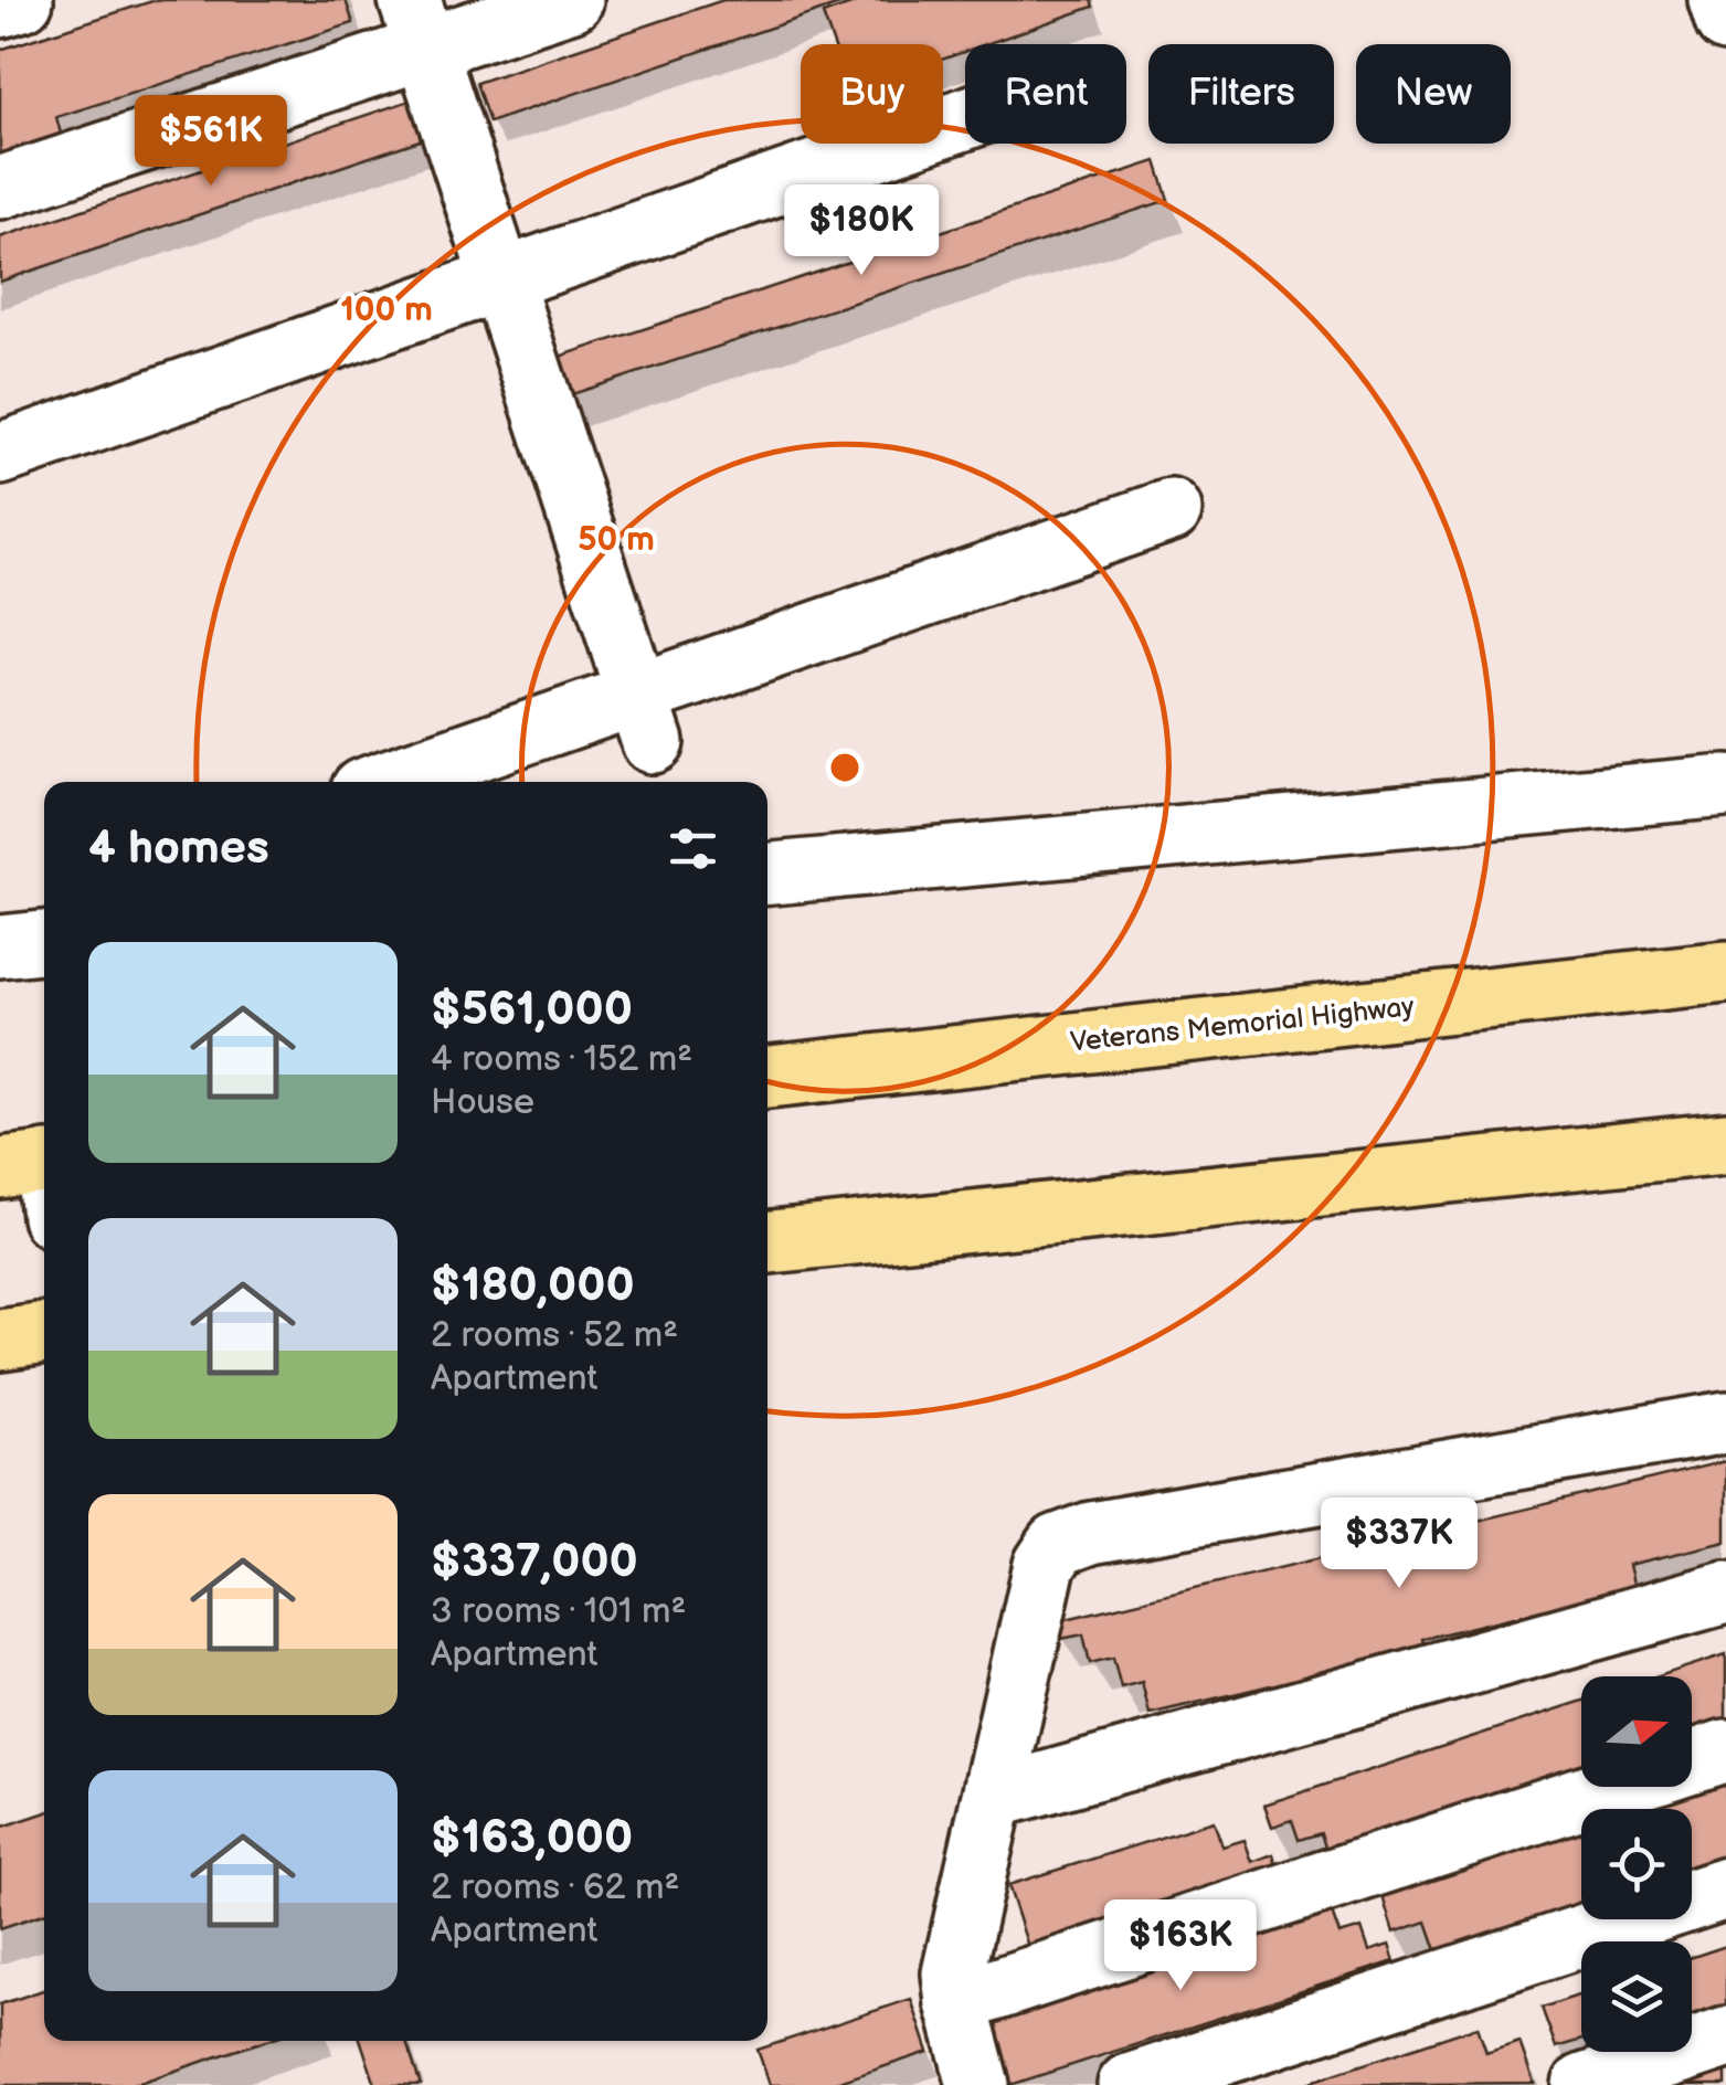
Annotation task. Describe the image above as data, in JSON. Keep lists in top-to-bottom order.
{
  "streets": {
    "highway": ["Veterans Memorial Highway"]
  },
  "north": "right",
  "page": {
    "chip": [
      "Buy",
      "Rent",
      "Filters",
      "New"
    ],
    "price": [
      "$561K",
      "$180K",
      "$337K",
      "$163K"
    ],
    "heading": "4 homes",
    "list": [
      {
        "name": "$561,000",
        "note": "4 rooms · 152 m² · House"
      },
      {
        "name": "$180,000",
        "note": "2 rooms · 52 m² · Apartment"
      },
      {
        "name": "$337,000",
        "note": "3 rooms · 101 m² · Apartment"
      },
      {
        "name": "$163,000",
        "note": "2 rooms · 62 m² · Apartment"
      }
    ]
  },
  "rings": ["100 m", "50 m"]
}
